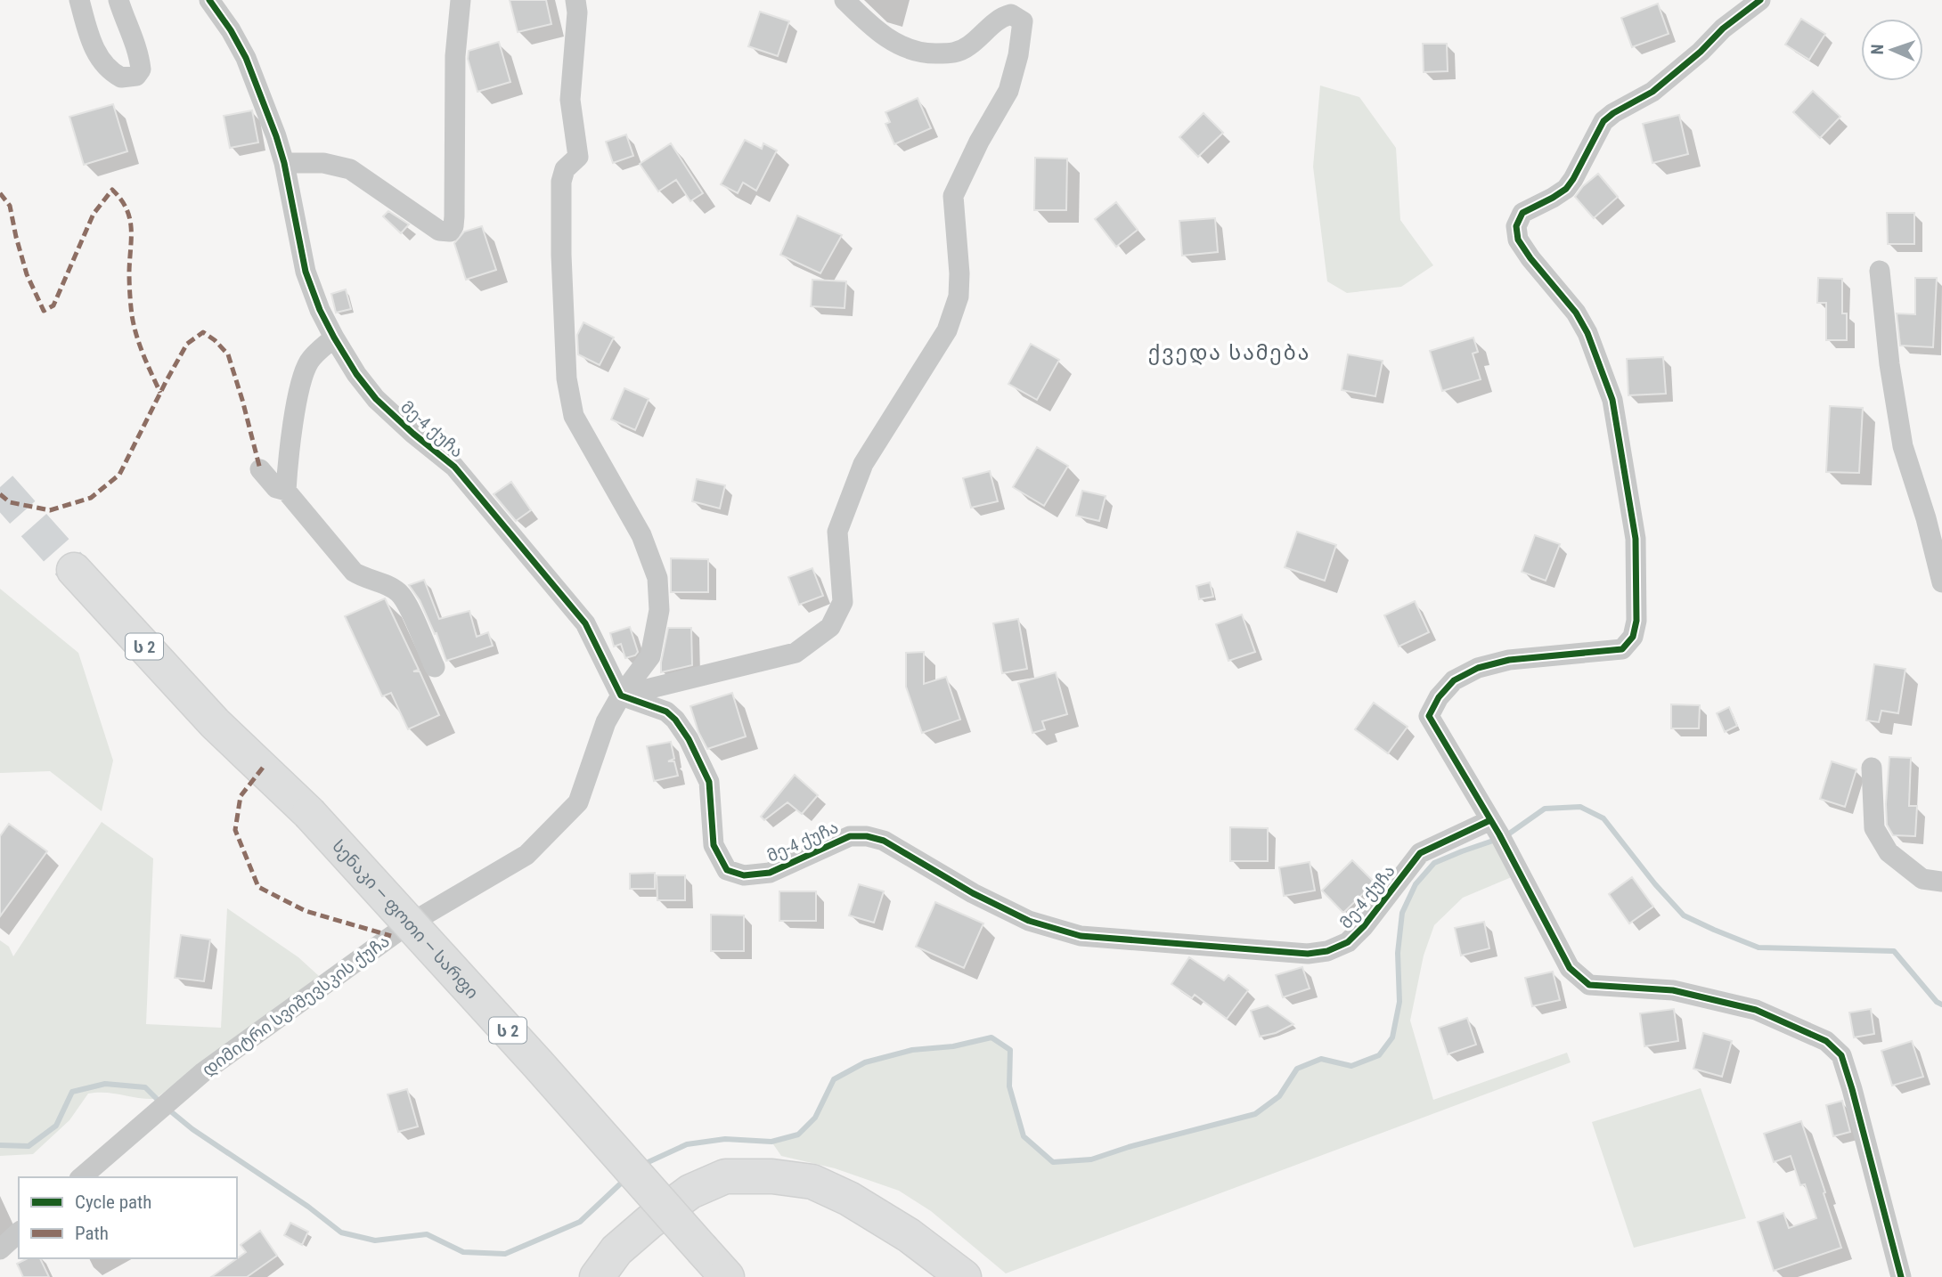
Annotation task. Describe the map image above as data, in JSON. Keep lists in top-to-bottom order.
{
  "streets": {
    "highway": ["ს 2", "სენაკი — ფოთი — სარფი"],
    "street": ["მე-4 ქუჩა", "დიმიტრი სვიშევსკის ქუჩა"]
  },
  "crossings": [
    ["მე-4 ქუჩა", "დიმიტრი სვიშევსკის ქუჩა"]
  ],
  "districts": ["ქვედა სამება"],
  "legend": ["Cycle path", "Path"],
  "north": "left"
}
